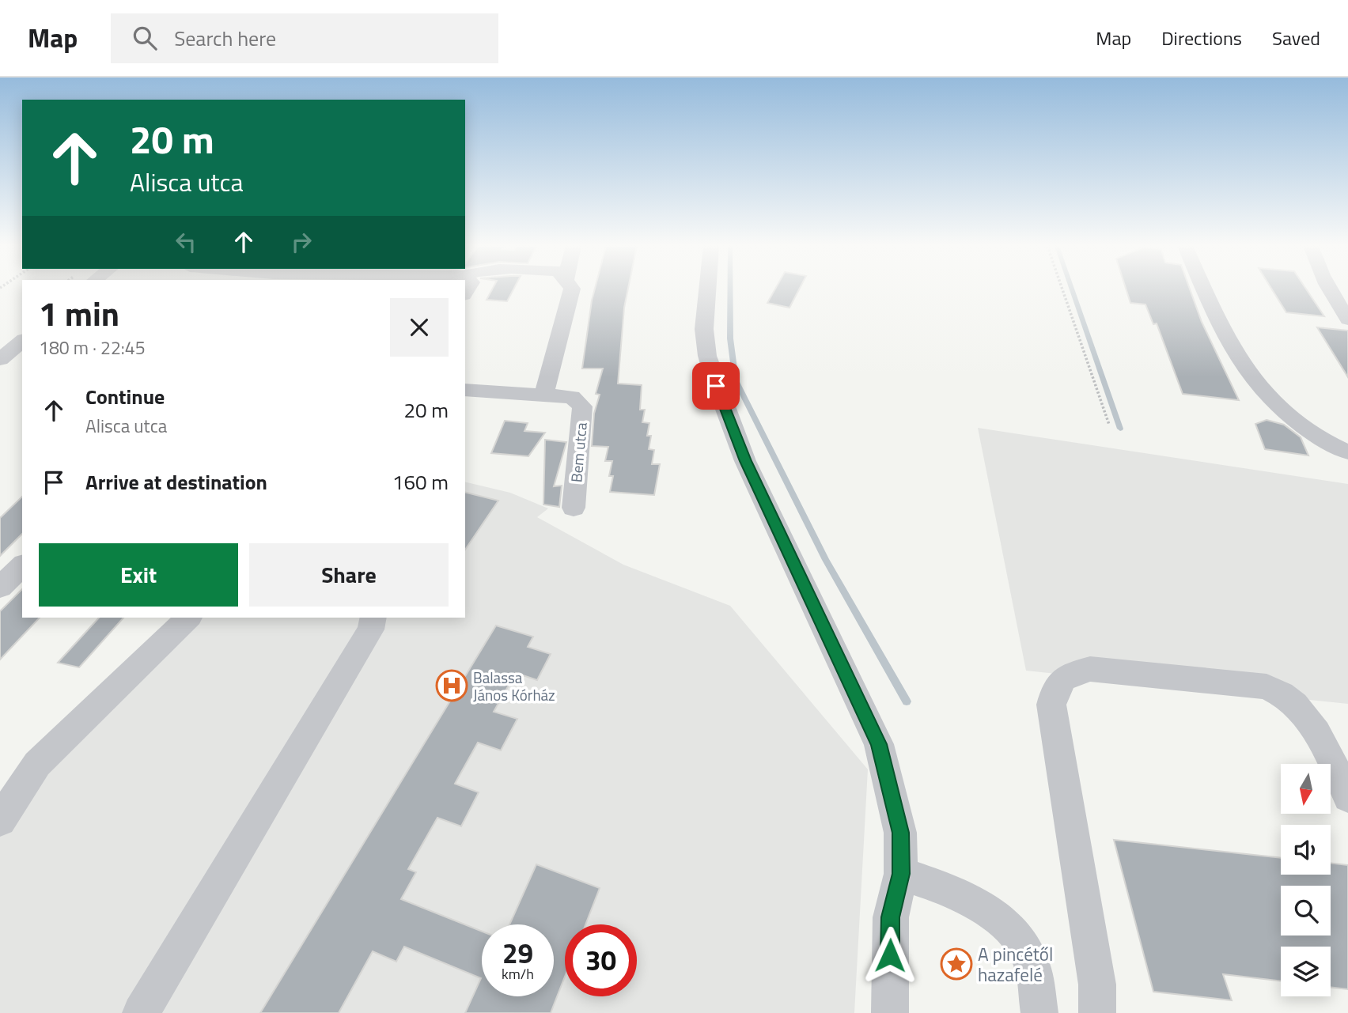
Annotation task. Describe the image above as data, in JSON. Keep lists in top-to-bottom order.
{
  "streets": {
    "street": ["Bem utca"]
  },
  "places": {
    "hospital": ["Balassa János Kórház"],
    "place": ["A pincétől hazafelé"]
  },
  "north": "bottom",
  "page": {
    "header": "Map",
    "search": "Search here",
    "nav": ["Map", "Directions", "Saved"],
    "turn": ["20 m", "Alisca utca"],
    "heading": ["1 min", "180 m · 22:45"],
    "list": [
      {
        "name": "Continue",
        "note": "Alisca utca",
        "value": "20 m"
      },
      {
        "name": "Arrive at destination",
        "value": "160 m"
      }
    ],
    "buttons": ["Exit", "Share"],
    "speed": "29 km/h",
    "limit": "30"
  }
}
